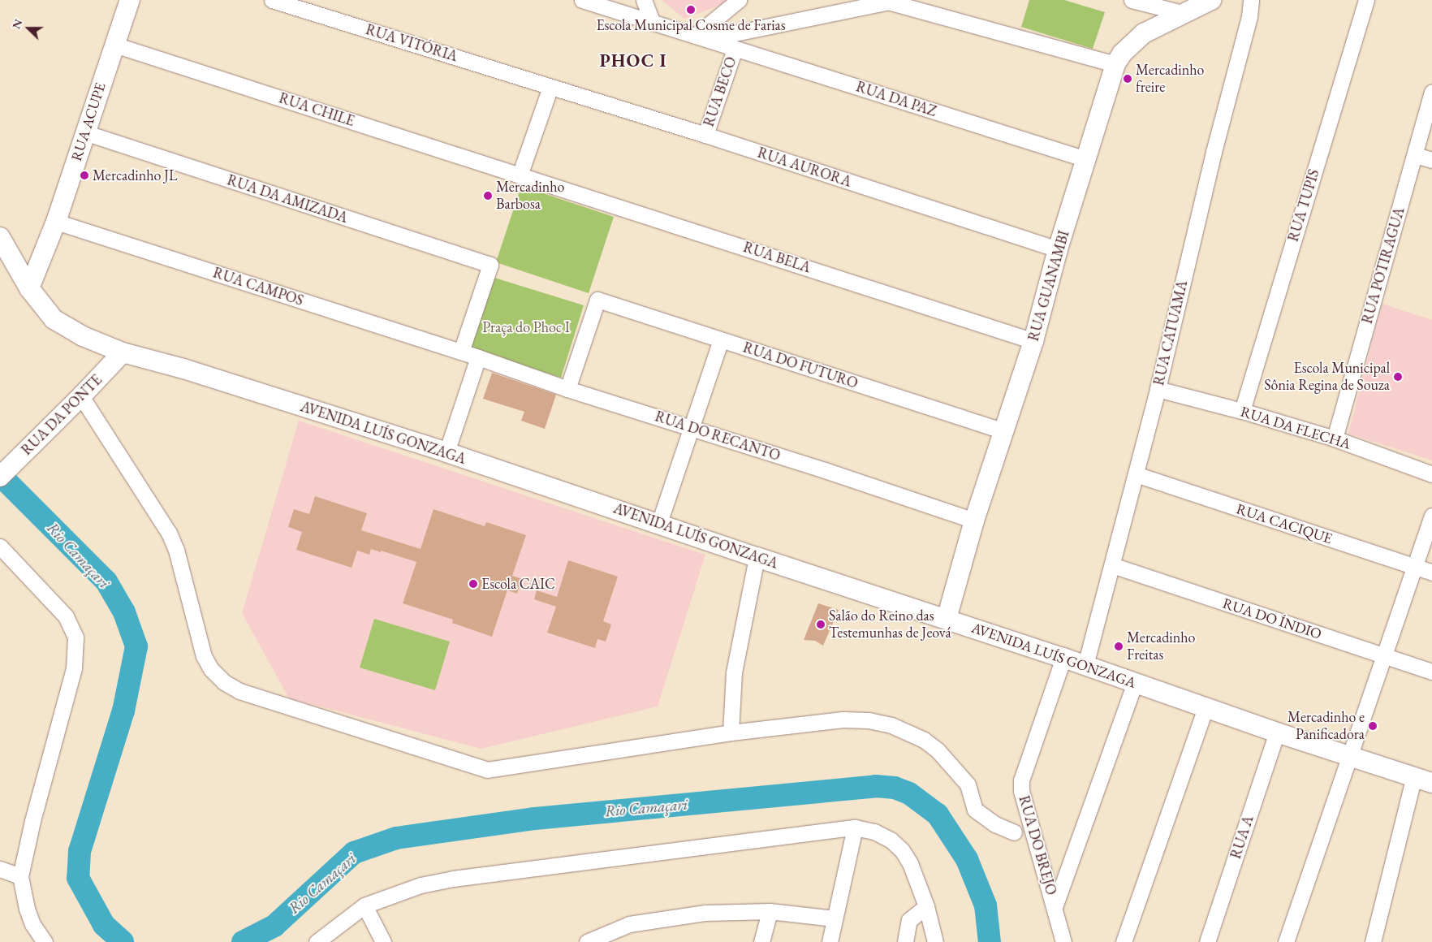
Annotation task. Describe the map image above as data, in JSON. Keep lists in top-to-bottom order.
{
  "streets": {
    "street": [
      "RUA VITÓRIA",
      "RUA BECO",
      "RUA DA PAZ",
      "RUA CHILE",
      "RUA ACUPE",
      "RUA AURORA",
      "RUA DA AMIZADA",
      "RUA TUPIS",
      "RUA BELA",
      "RUA POTIRAGUA",
      "RUA GUANAMBI",
      "RUA CAMPOS",
      "RUA CATUAMA",
      "RUA DO FUTURO",
      "RUA DA PONTE",
      "RUA DA FLECHA",
      "AVENIDA LUÍS GONZAGA",
      "RUA DO RECANTO",
      "RUA CACIQUE",
      "RUA DO ÍNDIO",
      "RUA A",
      "RUA DO BREJO"
    ]
  },
  "crossings": [
    ["RUA VITÓRIA", "RUA AURORA"],
    ["RUA BECO", "RUA DA PAZ"],
    ["RUA BECO", "RUA AURORA"],
    ["RUA DA PAZ", "RUA GUANAMBI"],
    ["RUA CHILE", "RUA ACUPE"],
    ["RUA CHILE", "RUA BELA"],
    ["RUA ACUPE", "RUA DA AMIZADA"],
    ["RUA ACUPE", "RUA CAMPOS"],
    ["RUA ACUPE", "AVENIDA LUÍS GONZAGA"],
    ["RUA AURORA", "RUA GUANAMBI"],
    ["RUA DA AMIZADA", "RUA CAMPOS"],
    ["RUA DA AMIZADA", "RUA DO RECANTO"],
    ["RUA TUPIS", "RUA DA FLECHA"],
    ["RUA BELA", "RUA GUANAMBI"],
    ["RUA POTIRAGUA", "RUA DA FLECHA"],
    ["RUA GUANAMBI", "RUA DO FUTURO"],
    ["RUA GUANAMBI", "AVENIDA LUÍS GONZAGA"],
    ["RUA GUANAMBI", "RUA DO RECANTO"],
    ["RUA CAMPOS", "RUA DO RECANTO"],
    ["RUA CATUAMA", "RUA DA FLECHA"],
    ["RUA CATUAMA", "AVENIDA LUÍS GONZAGA"],
    ["RUA CATUAMA", "RUA CACIQUE"],
    ["RUA CATUAMA", "RUA DO ÍNDIO"],
    ["RUA DO FUTURO", "RUA DO RECANTO"],
    ["RUA DA PONTE", "AVENIDA LUÍS GONZAGA"],
    ["AVENIDA LUÍS GONZAGA", "RUA A"],
    ["AVENIDA LUÍS GONZAGA", "RUA DO BREJO"]
  ],
  "districts": ["PHOC I"],
  "water": ["Rio Camaçari"],
  "parks": ["Praça do Phoc I"],
  "places": [
    "Escola Municipal Cosme de Farias",
    "Mercadinho freire",
    "Mercadinho JL",
    "Mercadinho Barbosa",
    "Escola Municipal Sônia Regina de Souza",
    "Escola CAIC",
    "Salão do Reino das Testemunhas de Jeová",
    "Mercadinho Freitas",
    "Mercadinho e Panificadora"
  ],
  "north": "left"
}
